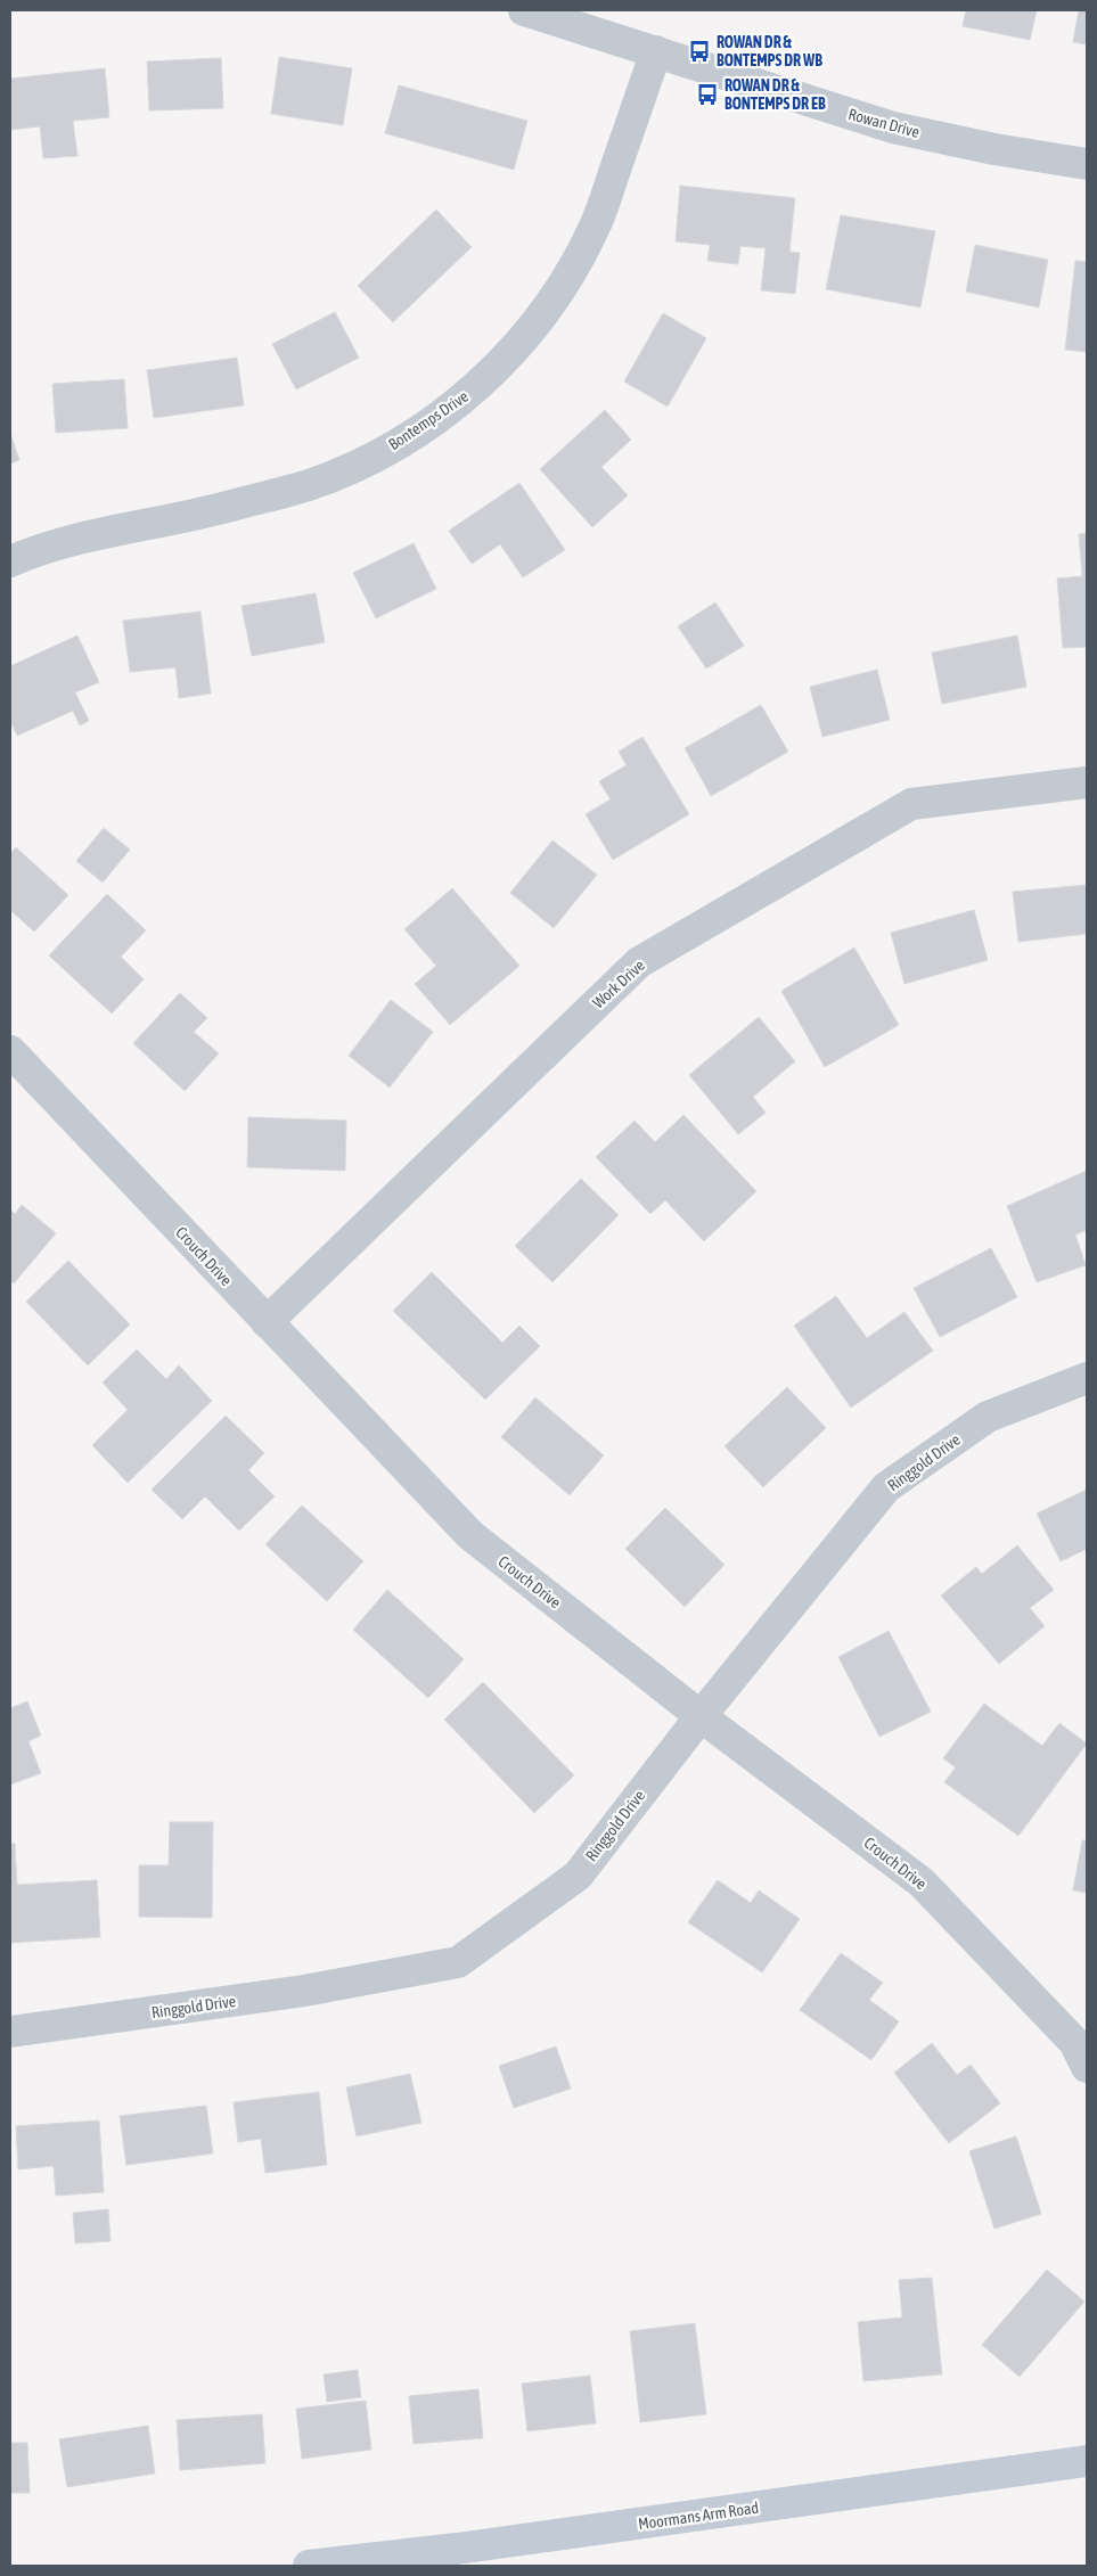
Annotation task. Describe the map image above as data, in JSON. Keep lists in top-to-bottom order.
{
  "streets": {
    "street": [
      "Rowan Drive",
      "Bontemps Drive",
      "Work Drive",
      "Crouch Drive",
      "Ringgold Drive",
      "Moormans Arm Road"
    ]
  },
  "crossings": [
    ["Rowan Drive", "Bontemps Drive"],
    ["Work Drive", "Crouch Drive"],
    ["Crouch Drive", "Ringgold Drive"]
  ],
  "places": {
    "bus stop": ["ROWAN DR & BONTEMPS DR WB", "ROWAN DR & BONTEMPS DR EB"]
  }
}
